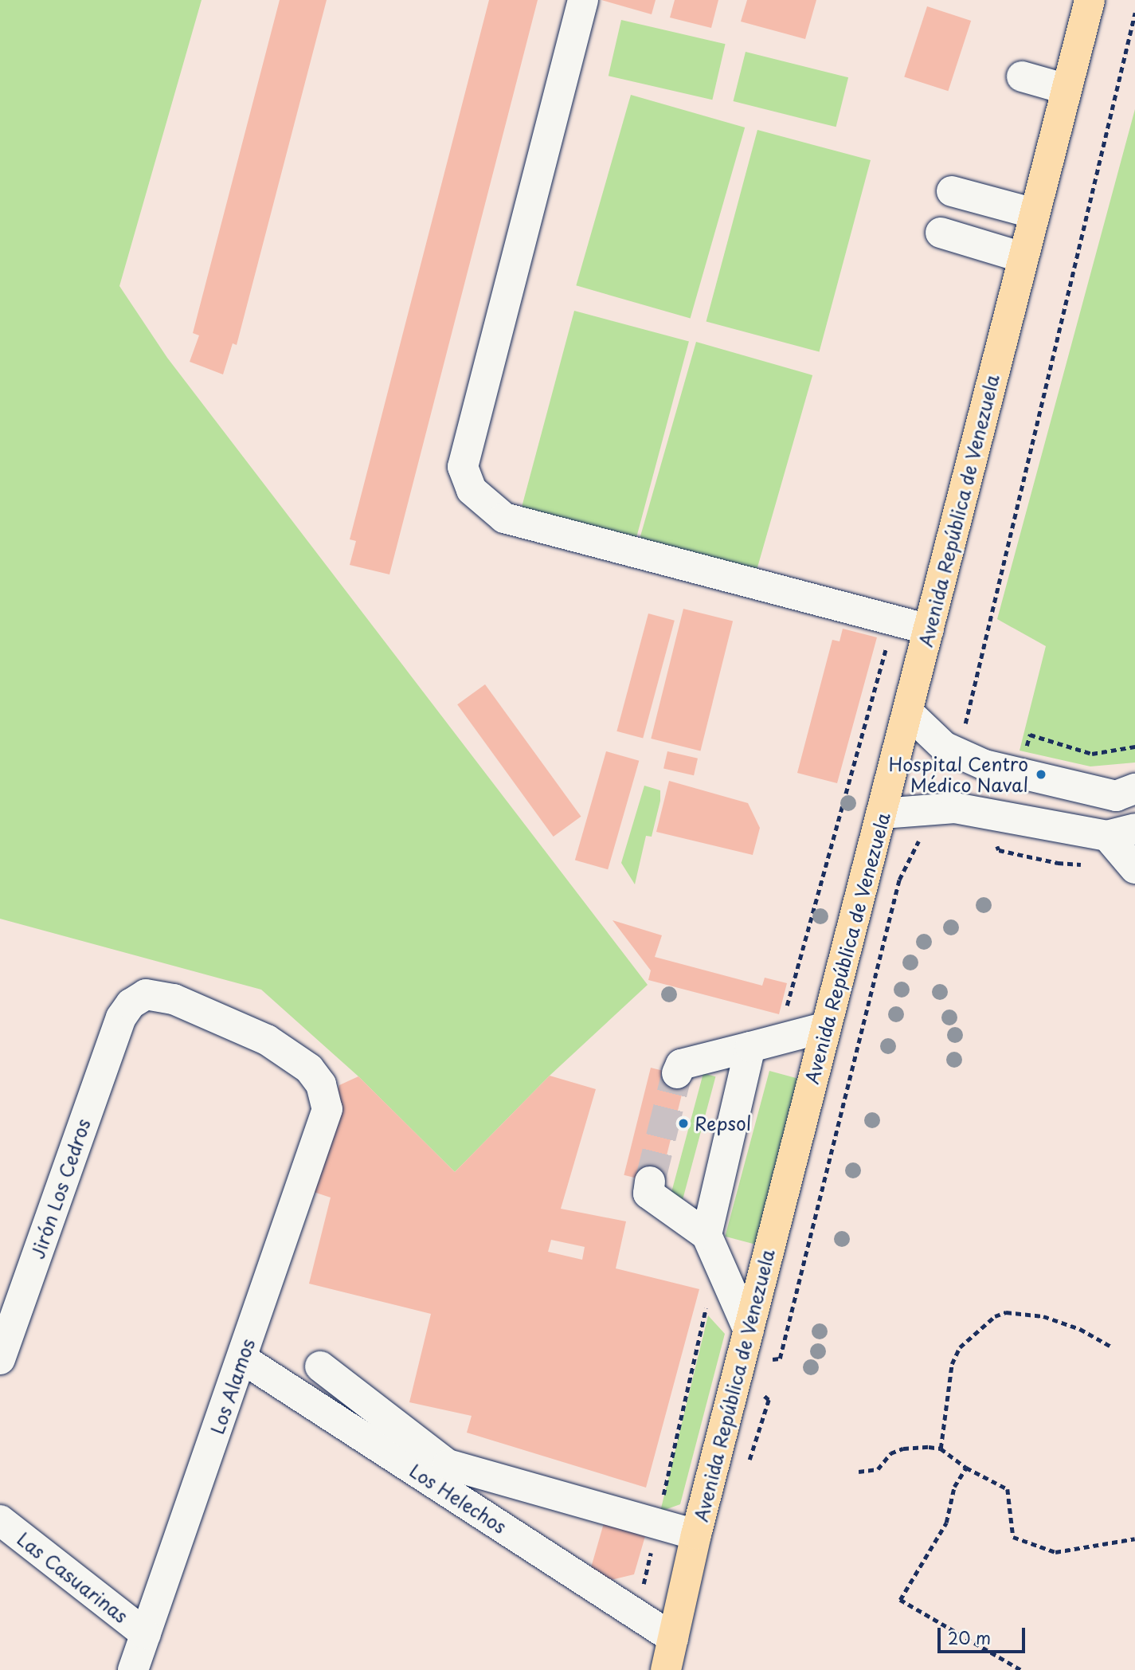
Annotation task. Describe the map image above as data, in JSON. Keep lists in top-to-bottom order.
{
  "streets": {
    "main road": ["Avenida República de Venezuela"],
    "street": [
      "Jirón Los Cedros",
      "Los Alamos",
      "Los Helechos",
      "Las Casuarinas"
    ]
  },
  "crossings": [
    ["Avenida República de Venezuela", "Los Helechos"],
    ["Jirón Los Cedros", "Los Alamos"],
    ["Los Alamos", "Los Helechos"],
    ["Los Alamos", "Las Casuarinas"]
  ],
  "places": ["Hospital Centro Médico Naval", "Repsol"],
  "scale_bar": "20 m"
}
